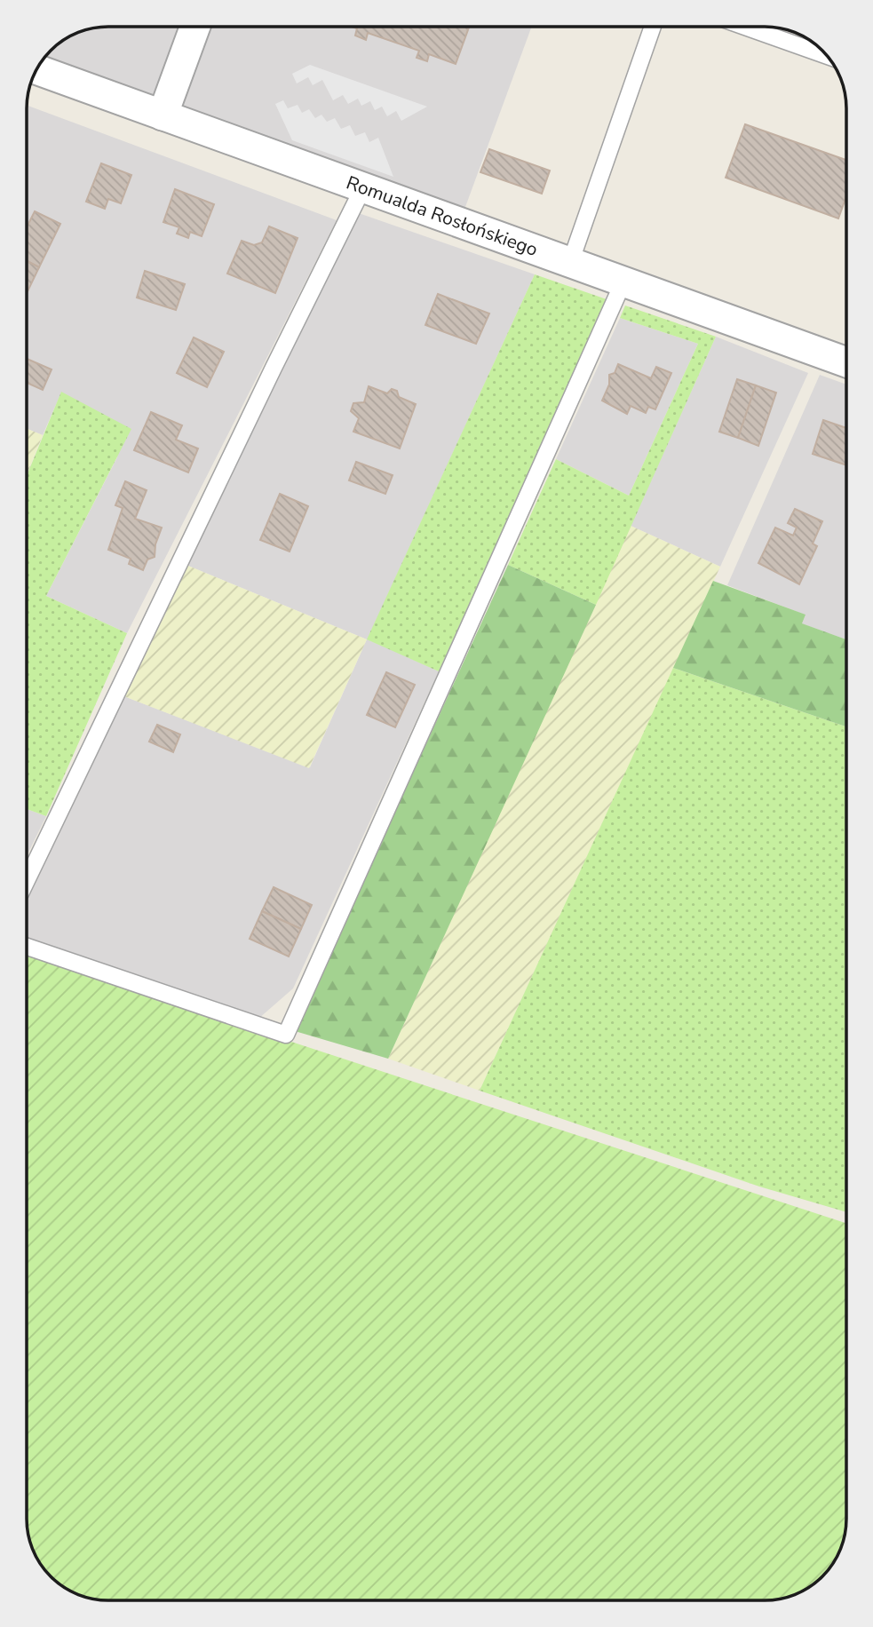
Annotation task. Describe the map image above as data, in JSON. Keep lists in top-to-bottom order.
{
  "streets": {
    "street": ["Romualda Rosłońskiego"]
  }
}
